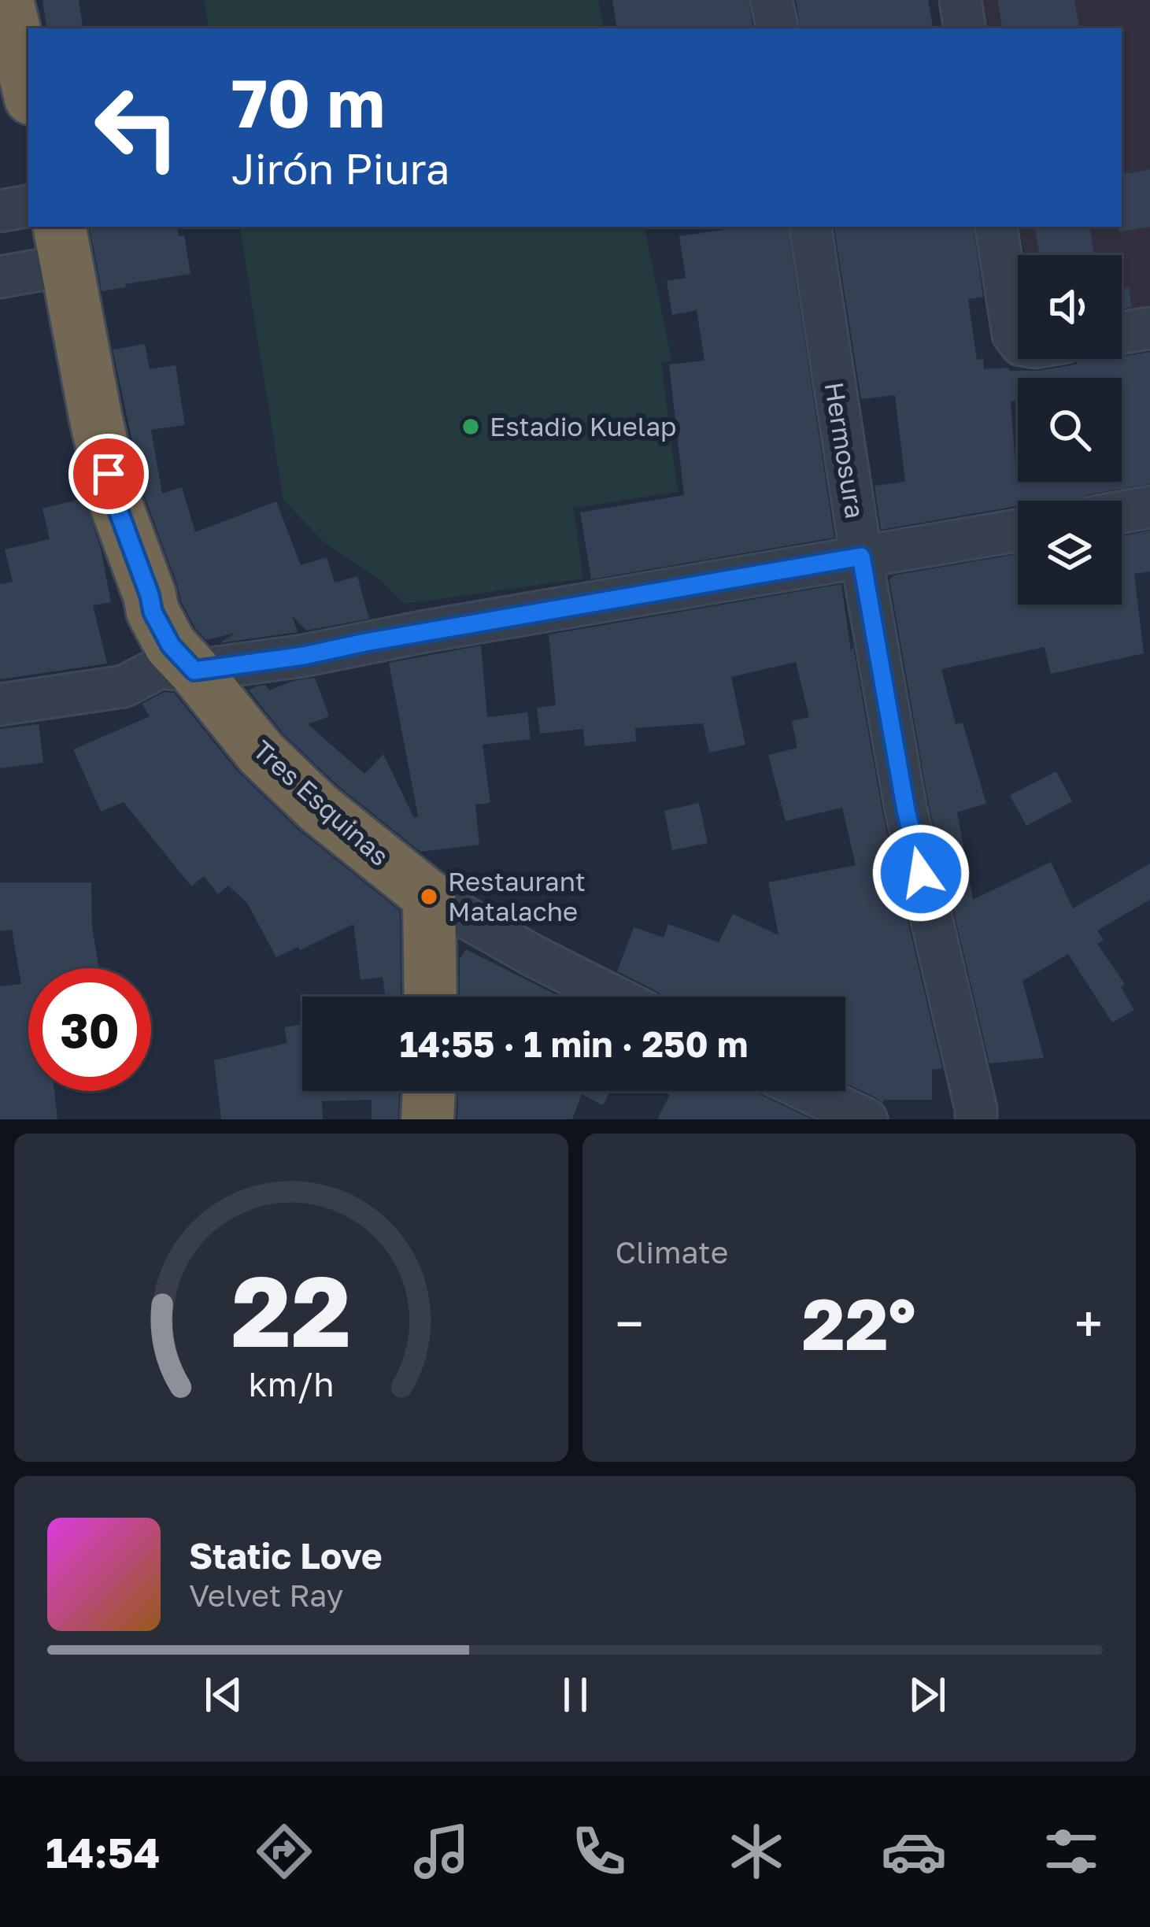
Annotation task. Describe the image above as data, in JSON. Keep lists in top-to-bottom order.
{
  "streets": {
    "highway": ["Tres Esquinas"],
    "street": ["Hermosura"]
  },
  "places": ["Estadio Kuelap", "Restaurant Matalache"],
  "page": {
    "turn": ["70 m", "Jirón Piura"],
    "limit": "30",
    "trip": "14:55 · 1 min · 250 m",
    "tile": "Climate",
    "heat": ["−", "22°", "+"],
    "song": ["Static Love", "Velvet Ray"],
    "tabs": "14:54",
    "gauge": ["22", "km/h"]
  }
}
